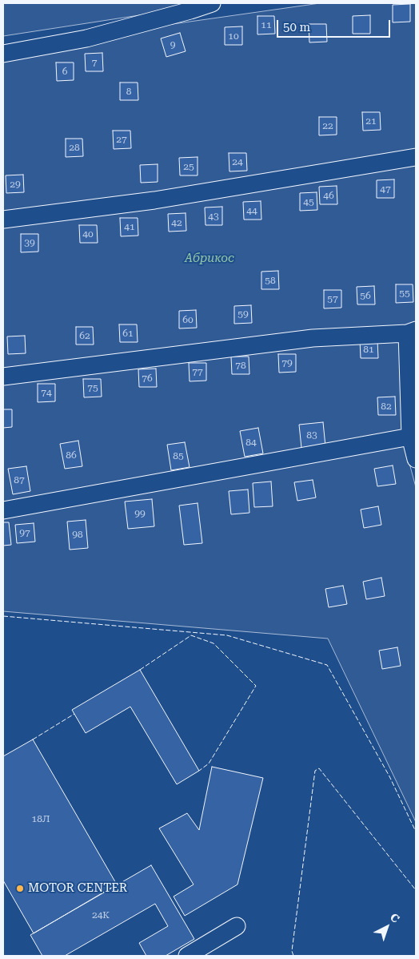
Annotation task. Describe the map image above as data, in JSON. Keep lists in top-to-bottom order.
{
  "parks": ["Абрикос"],
  "places": ["MOTOR CENTER"],
  "house_numbers": [
    "11",
    "10",
    "9",
    "7",
    "6",
    "8",
    "21",
    "22",
    "27",
    "28",
    "24",
    "25",
    "29",
    "47",
    "46",
    "45",
    "44",
    "43",
    "42",
    "41",
    "40",
    "39",
    "58",
    "55",
    "56",
    "57",
    "59",
    "60",
    "61",
    "62",
    "81",
    "79",
    "78",
    "77",
    "76",
    "75",
    "74",
    "82",
    "83",
    "84",
    "86",
    "85",
    "87",
    "99",
    "97",
    "98",
    "18Л",
    "24К"
  ],
  "scale_bar": "50 m",
  "north": "top right"
}
